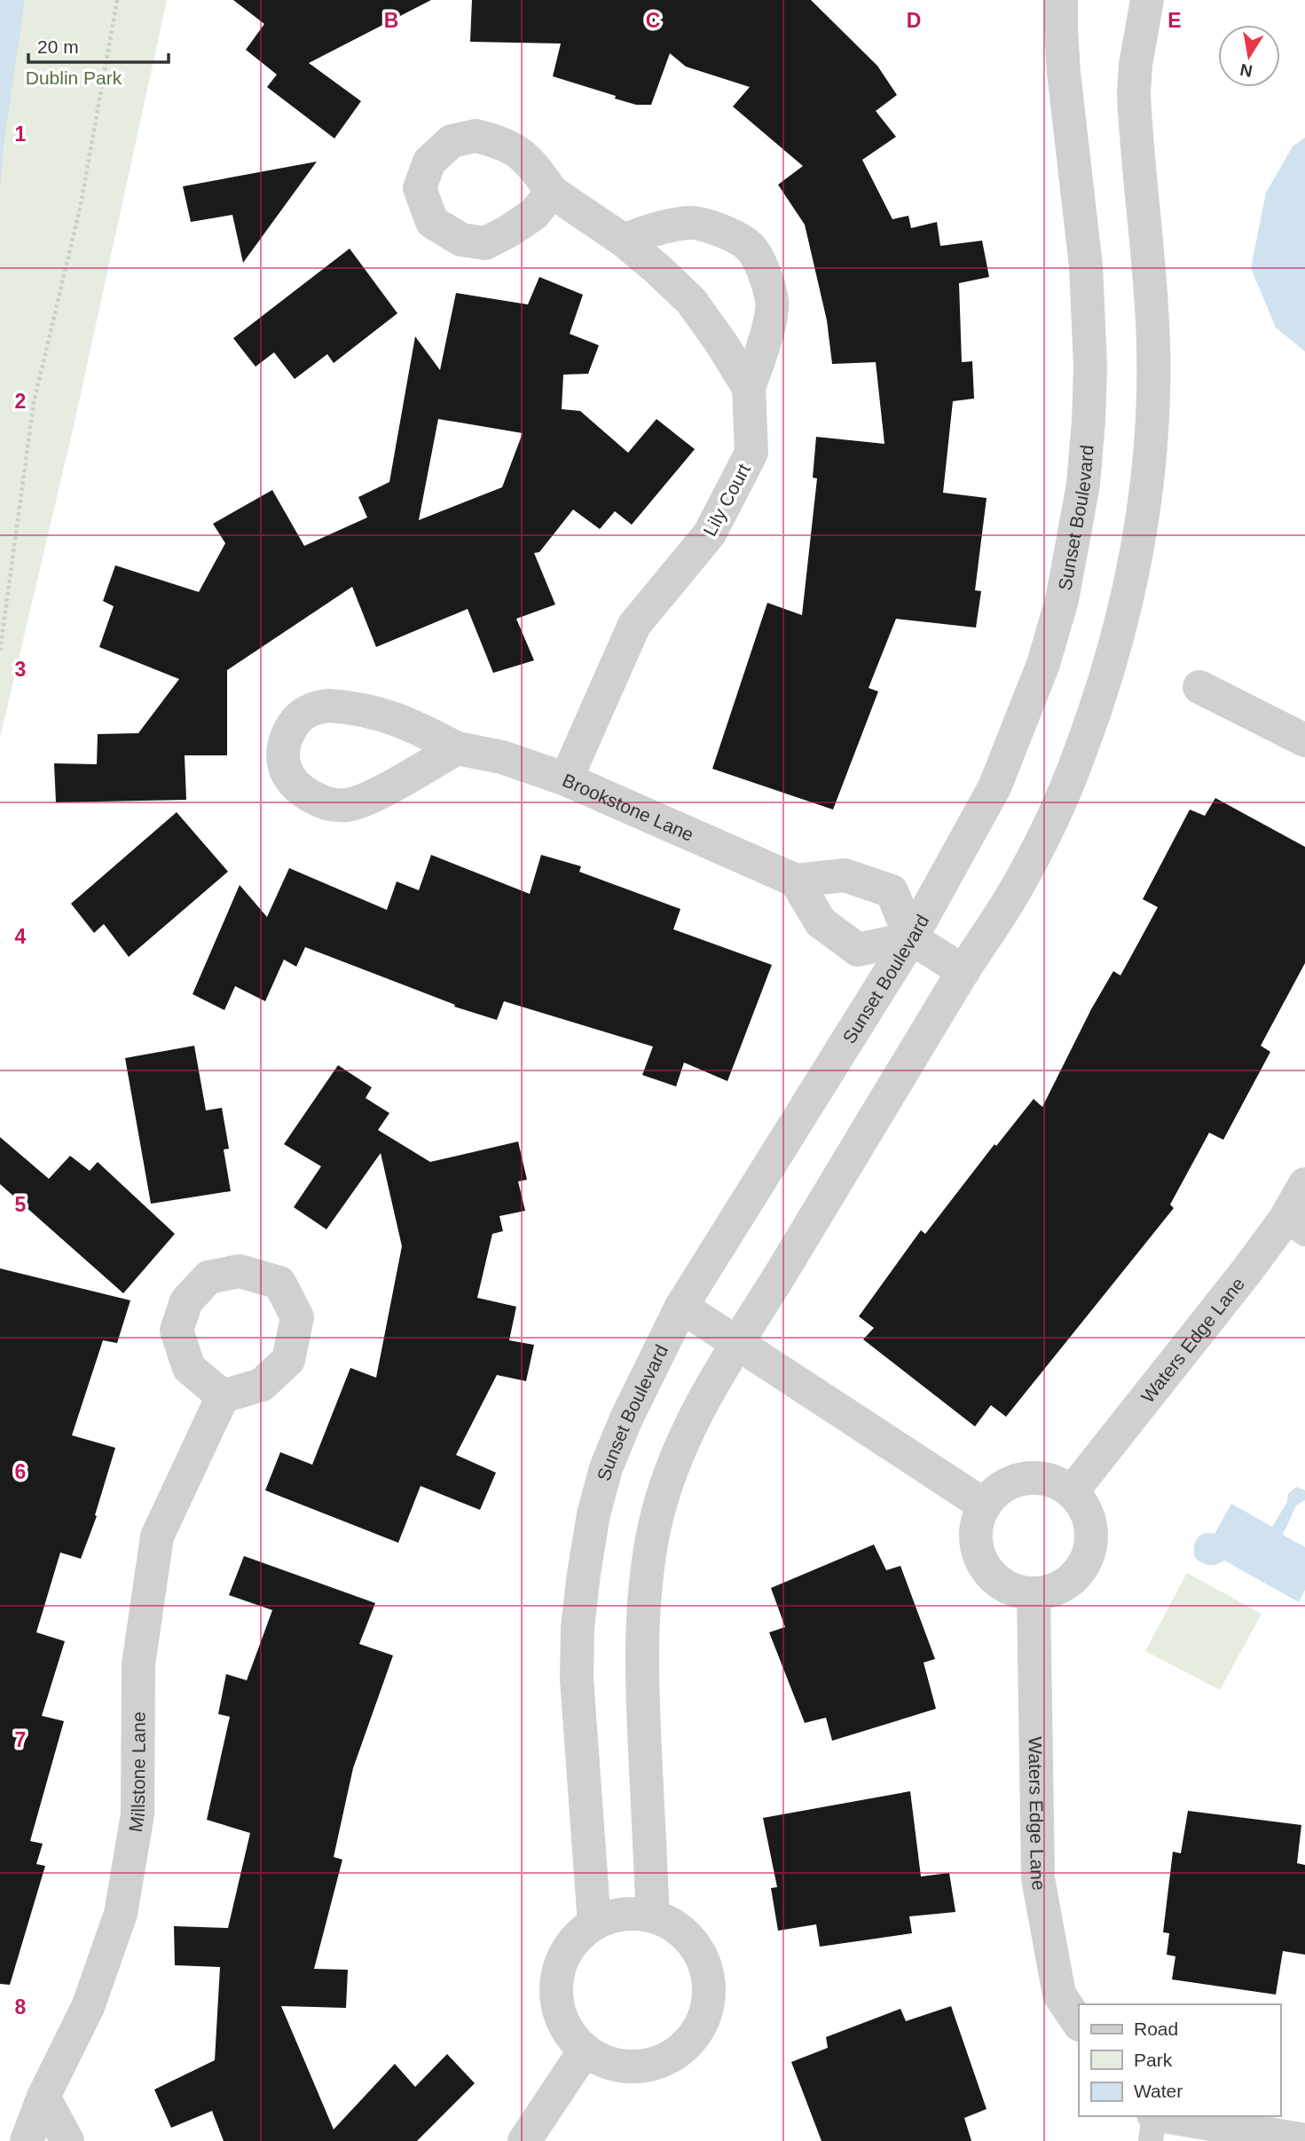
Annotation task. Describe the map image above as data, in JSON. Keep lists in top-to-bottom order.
{
  "streets": {
    "street": [
      "Lily Court",
      "Sunset Boulevard",
      "Brookstone Lane",
      "Waters Edge Lane",
      "Millstone Lane"
    ]
  },
  "crossings": [
    ["Lily Court", "Brookstone Lane"]
  ],
  "parks": ["Dublin Park"],
  "legend": ["Road", "Park", "Water"],
  "scale_bar": "20 m",
  "north": "bottom",
  "grid": {
    "columns": [
      "B",
      "C",
      "D",
      "E"
    ],
    "rows": [
      "1",
      "2",
      "3",
      "4",
      "5",
      "6",
      "7",
      "8"
    ]
  }
}
